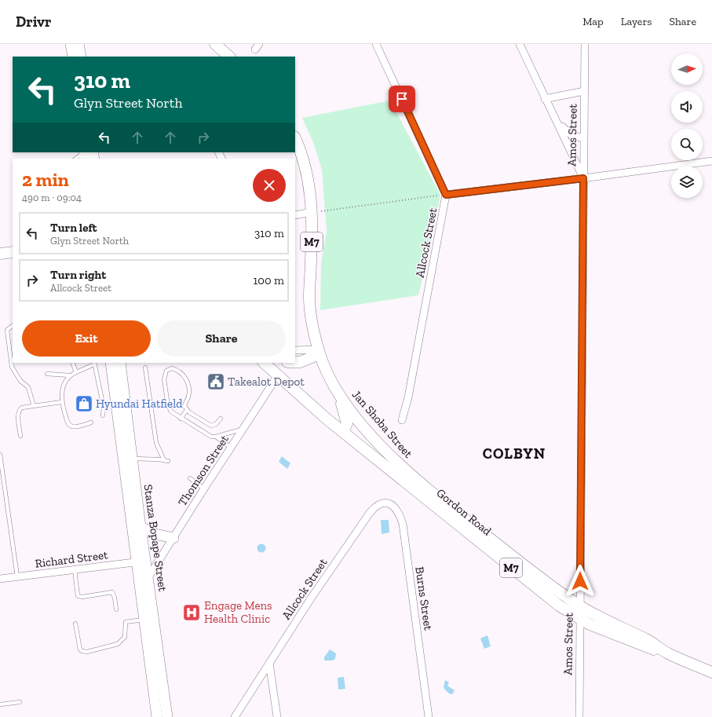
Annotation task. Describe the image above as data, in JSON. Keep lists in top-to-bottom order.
{
  "streets": {
    "main road": [
      "M7",
      "Jan Shoba Street",
      "Gordon Road",
      "Stanza Bopape Street"
    ],
    "street": [
      "Amos Street",
      "Allcock Street",
      "Thomson Street",
      "Richard Street",
      "Burns Street"
    ]
  },
  "crossings": [
    ["Amos Street", "Gordon Road"],
    ["Allcock Street", "Burns Street"],
    ["Jan Shoba Street", "Gordon Road"],
    ["Thomson Street", "Gordon Road"],
    ["Thomson Street", "Stanza Bopape Street"],
    ["Stanza Bopape Street", "Richard Street"]
  ],
  "districts": ["COLBYN"],
  "places": {
    "public building": ["Takealot Depot"],
    "shop": ["Hyundai Hatfield"],
    "hospital": ["Engage Mens Health Clinic"]
  },
  "north": "right",
  "page": {
    "header": "Drivr",
    "nav": ["Map", "Layers", "Share"],
    "turn": ["310 m", "Glyn Street North"],
    "heading": ["2 min", "490 m · 09:04"],
    "list": [
      {
        "name": "Turn left",
        "note": "Glyn Street North",
        "value": "310 m"
      },
      {
        "name": "Turn right",
        "note": "Allcock Street",
        "value": "100 m"
      }
    ],
    "buttons": ["Exit", "Share"]
  }
}
